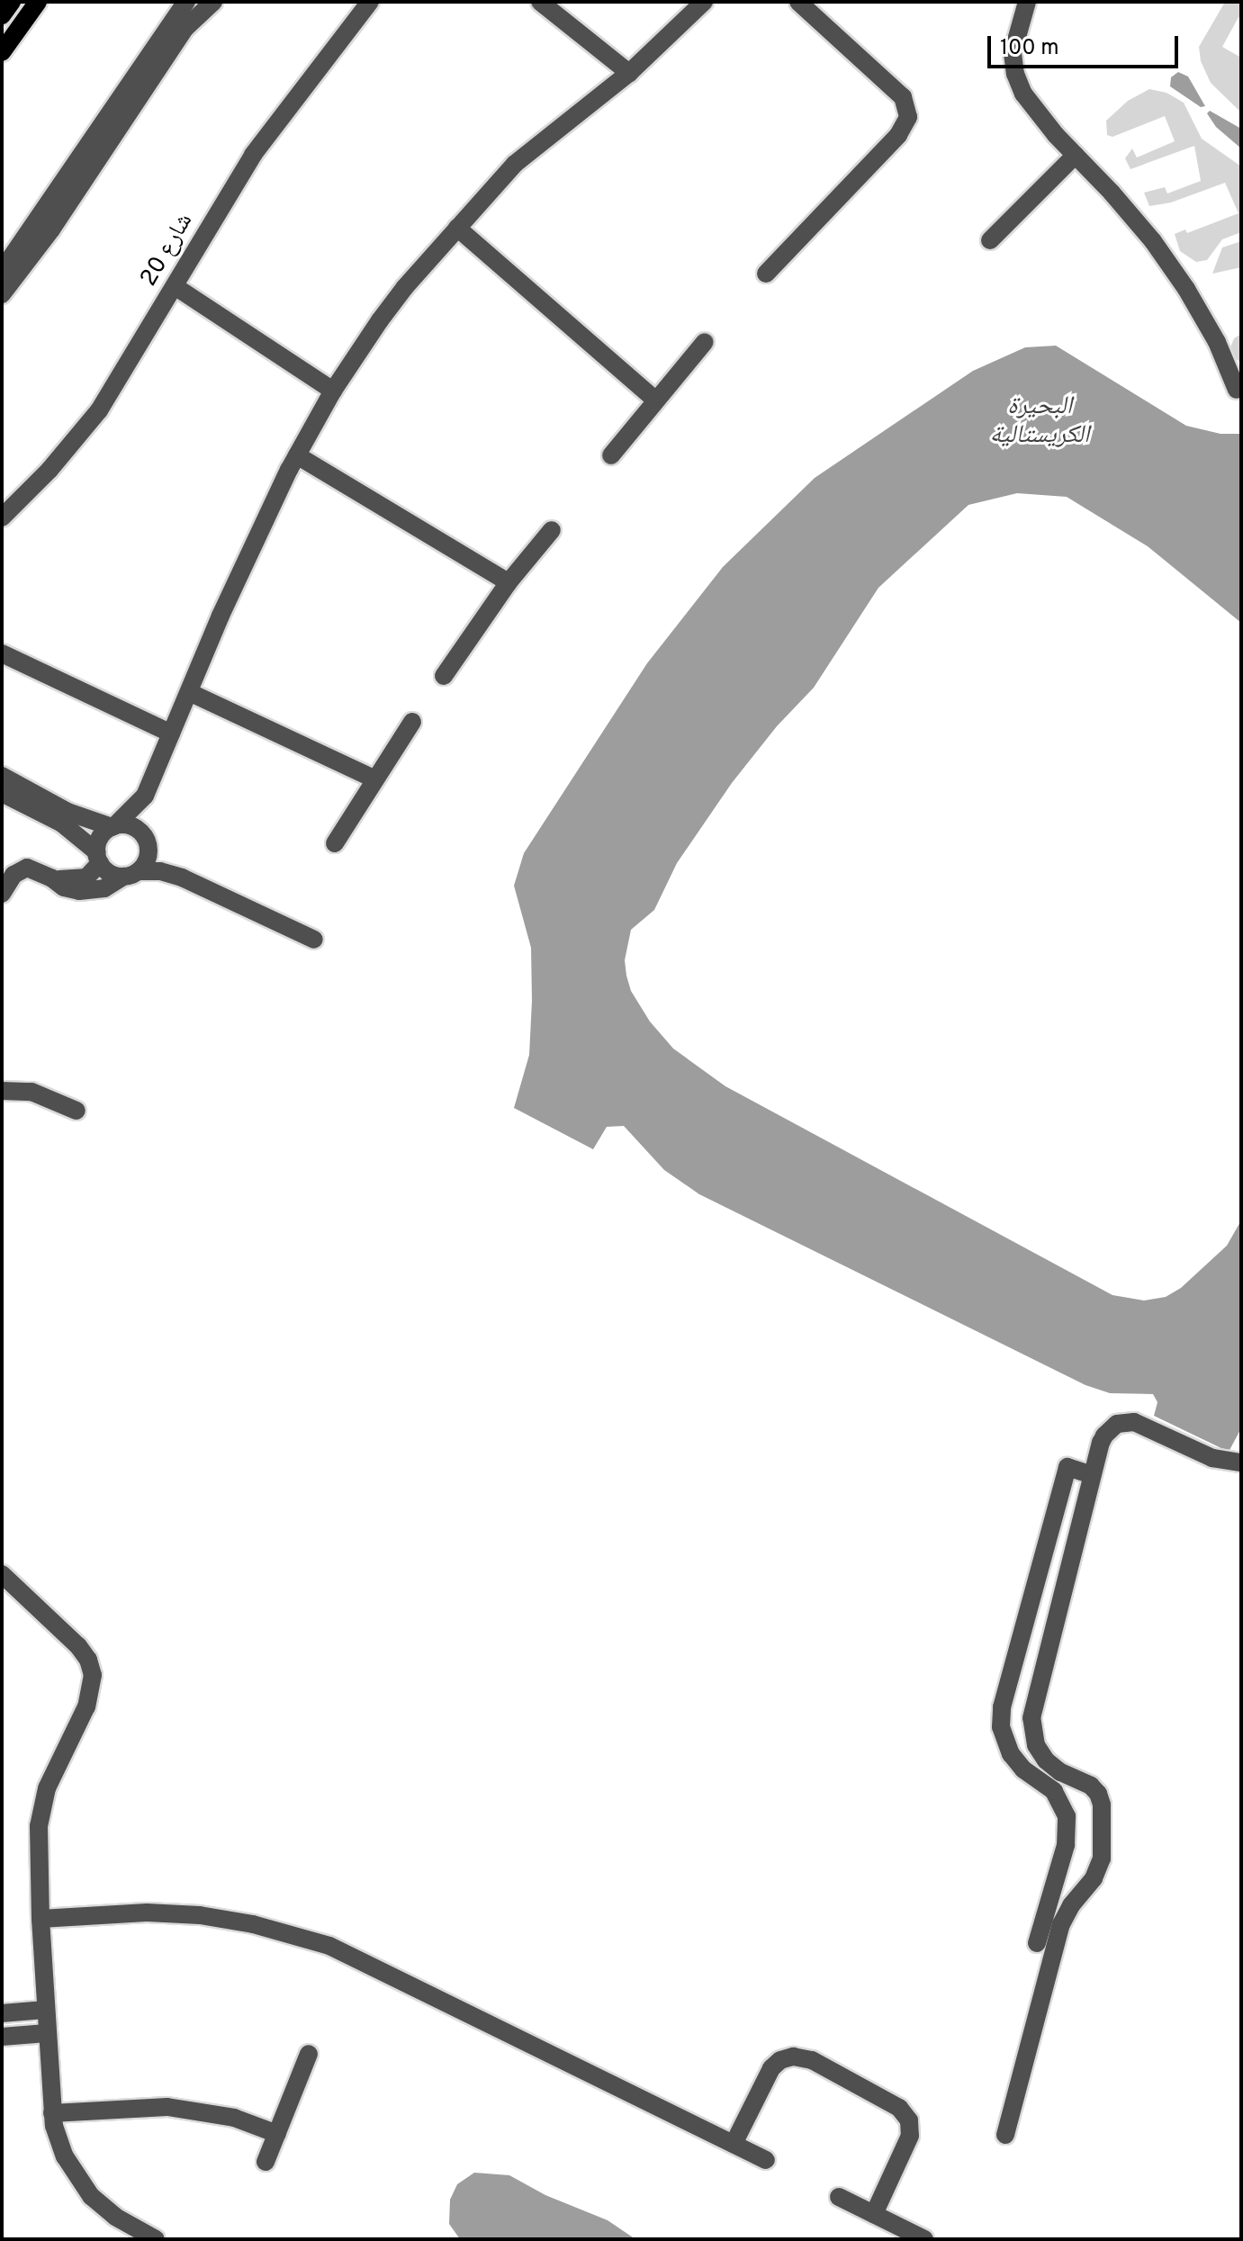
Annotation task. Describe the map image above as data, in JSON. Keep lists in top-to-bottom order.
{
  "streets": {
    "street": ["شارع 20"]
  },
  "water": ["البحيرة الكريستالية"],
  "scale_bar": "100 m"
}
